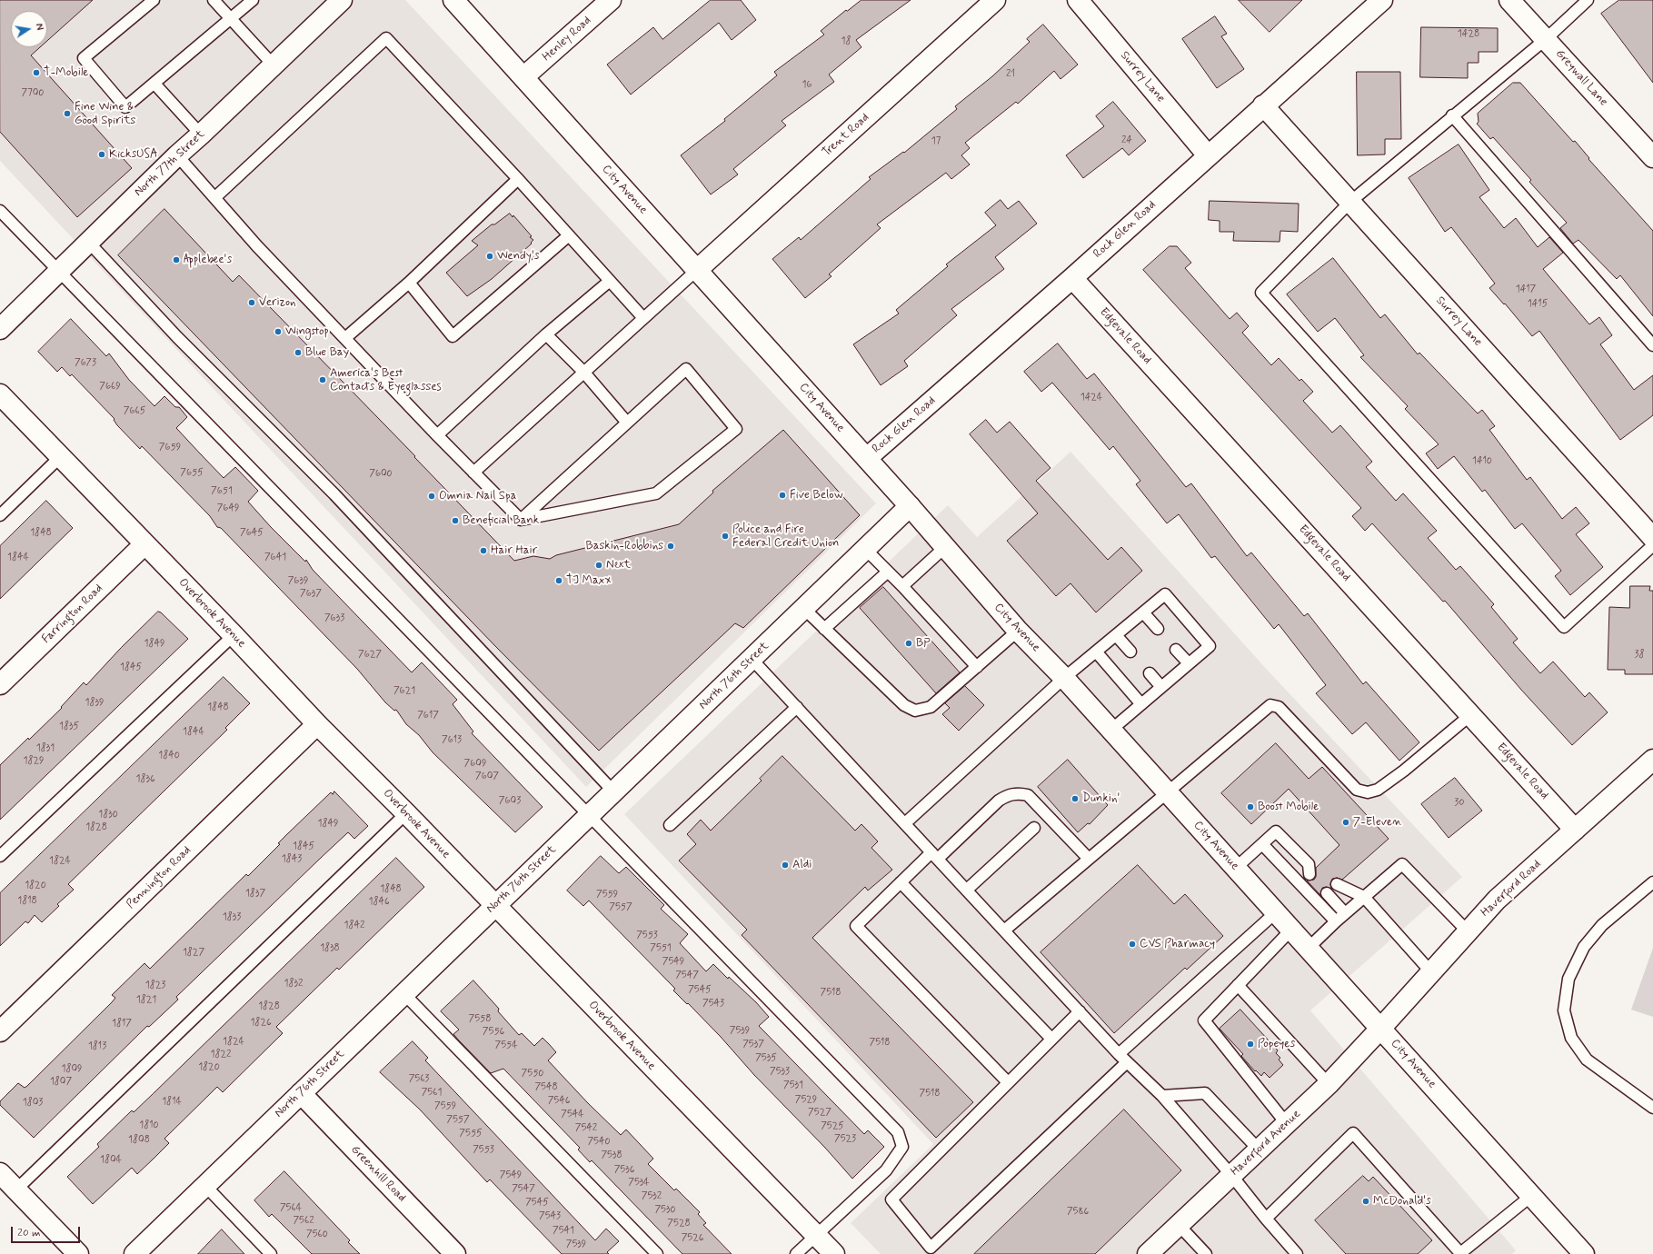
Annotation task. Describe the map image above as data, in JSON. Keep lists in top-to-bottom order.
{
  "streets": {
    "main road": [
      "Henley Road",
      "Surrey Lane",
      "Greywall Lane",
      "Trent Road",
      "North 77th Street",
      "City Avenue",
      "Rock Glen Road",
      "Edgevale Road",
      "Overbrook Avenue",
      "Farrington Road",
      "North 76th Street",
      "Pennington Road",
      "Haverford Road",
      "Haverford Avenue",
      "Greenhill Road"
    ]
  },
  "crossings": [
    ["Henley Road", "City Avenue"],
    ["Surrey Lane", "Rock Glen Road"],
    ["Trent Road", "City Avenue"],
    ["City Avenue", "Rock Glen Road"],
    ["City Avenue", "North 76th Street"],
    ["City Avenue", "Haverford Road"],
    ["City Avenue", "Haverford Avenue"],
    ["Rock Glen Road", "Edgevale Road"],
    ["Edgevale Road", "Haverford Road"],
    ["Overbrook Avenue", "Farrington Road"],
    ["Overbrook Avenue", "North 76th Street"],
    ["Overbrook Avenue", "Pennington Road"],
    ["North 76th Street", "Greenhill Road"],
    ["Haverford Road", "Haverford Avenue"]
  ],
  "places": [
    "T-Mobile",
    "Fine Wine & Good Spirits",
    "KicksUSA",
    "Wendy's",
    "Applebee's",
    "Verizon",
    "Wingstop",
    "Blue Bay",
    "America's Best Contacts & Eyeglasses",
    "Five Below",
    "Omnia Nail Spa",
    "Beneficial Bank",
    "Police and Fire Federal Credit Union",
    "Baskin-Robbins",
    "Hair Hair",
    "Next",
    "TJ Maxx",
    "BP",
    "Dunkin'",
    "Boost Mobile",
    "7-Eleven",
    "Aldi",
    "CVS Pharmacy",
    "Popeyes",
    "McDonald's"
  ],
  "house_numbers": [
    "1428",
    "18",
    "21",
    "16",
    "7700",
    "24",
    "17",
    "1417",
    "1415",
    "7673",
    "7669",
    "1424",
    "7665",
    "7659",
    "1410",
    "7655",
    "7600",
    "7651",
    "7649",
    "1848",
    "7645",
    "1844",
    "7641",
    "7639",
    "7637",
    "7633",
    "1849",
    "7627",
    "38",
    "1845",
    "7621",
    "1839",
    "1848",
    "7617",
    "1835",
    "1844",
    "7613",
    "1831",
    "1840",
    "1829",
    "7609",
    "7607",
    "1836",
    "7603",
    "30",
    "1830",
    "1849",
    "1828",
    "1845",
    "1843",
    "1824",
    "1820",
    "1848",
    "1837",
    "7559",
    "1818",
    "1846",
    "7557",
    "1833",
    "1842",
    "7553",
    "1838",
    "7551",
    "1827",
    "7549",
    "7547",
    "1832",
    "1823",
    "7545",
    "7518",
    "1821",
    "7543",
    "1828",
    "7558",
    "1826",
    "1817",
    "7539",
    "7556",
    "1824",
    "7518",
    "7537",
    "7554",
    "1813",
    "1822",
    "7535",
    "1820",
    "1809",
    "7533",
    "7550",
    "7563",
    "1807",
    "7531",
    "7548",
    "7561",
    "7518",
    "7529",
    "7546",
    "1814",
    "1803",
    "7559",
    "7527",
    "7544",
    "7557",
    "1810",
    "7525",
    "7542",
    "7555",
    "7523",
    "1808",
    "7540",
    "7553",
    "7538",
    "1804",
    "7536",
    "7549",
    "7534",
    "7547",
    "7532",
    "7545",
    "7564",
    "7530",
    "7586",
    "7543",
    "7562",
    "7528",
    "7541",
    "7560",
    "7526",
    "7539"
  ],
  "scale_bar": "20 m",
  "north": "right"
}
